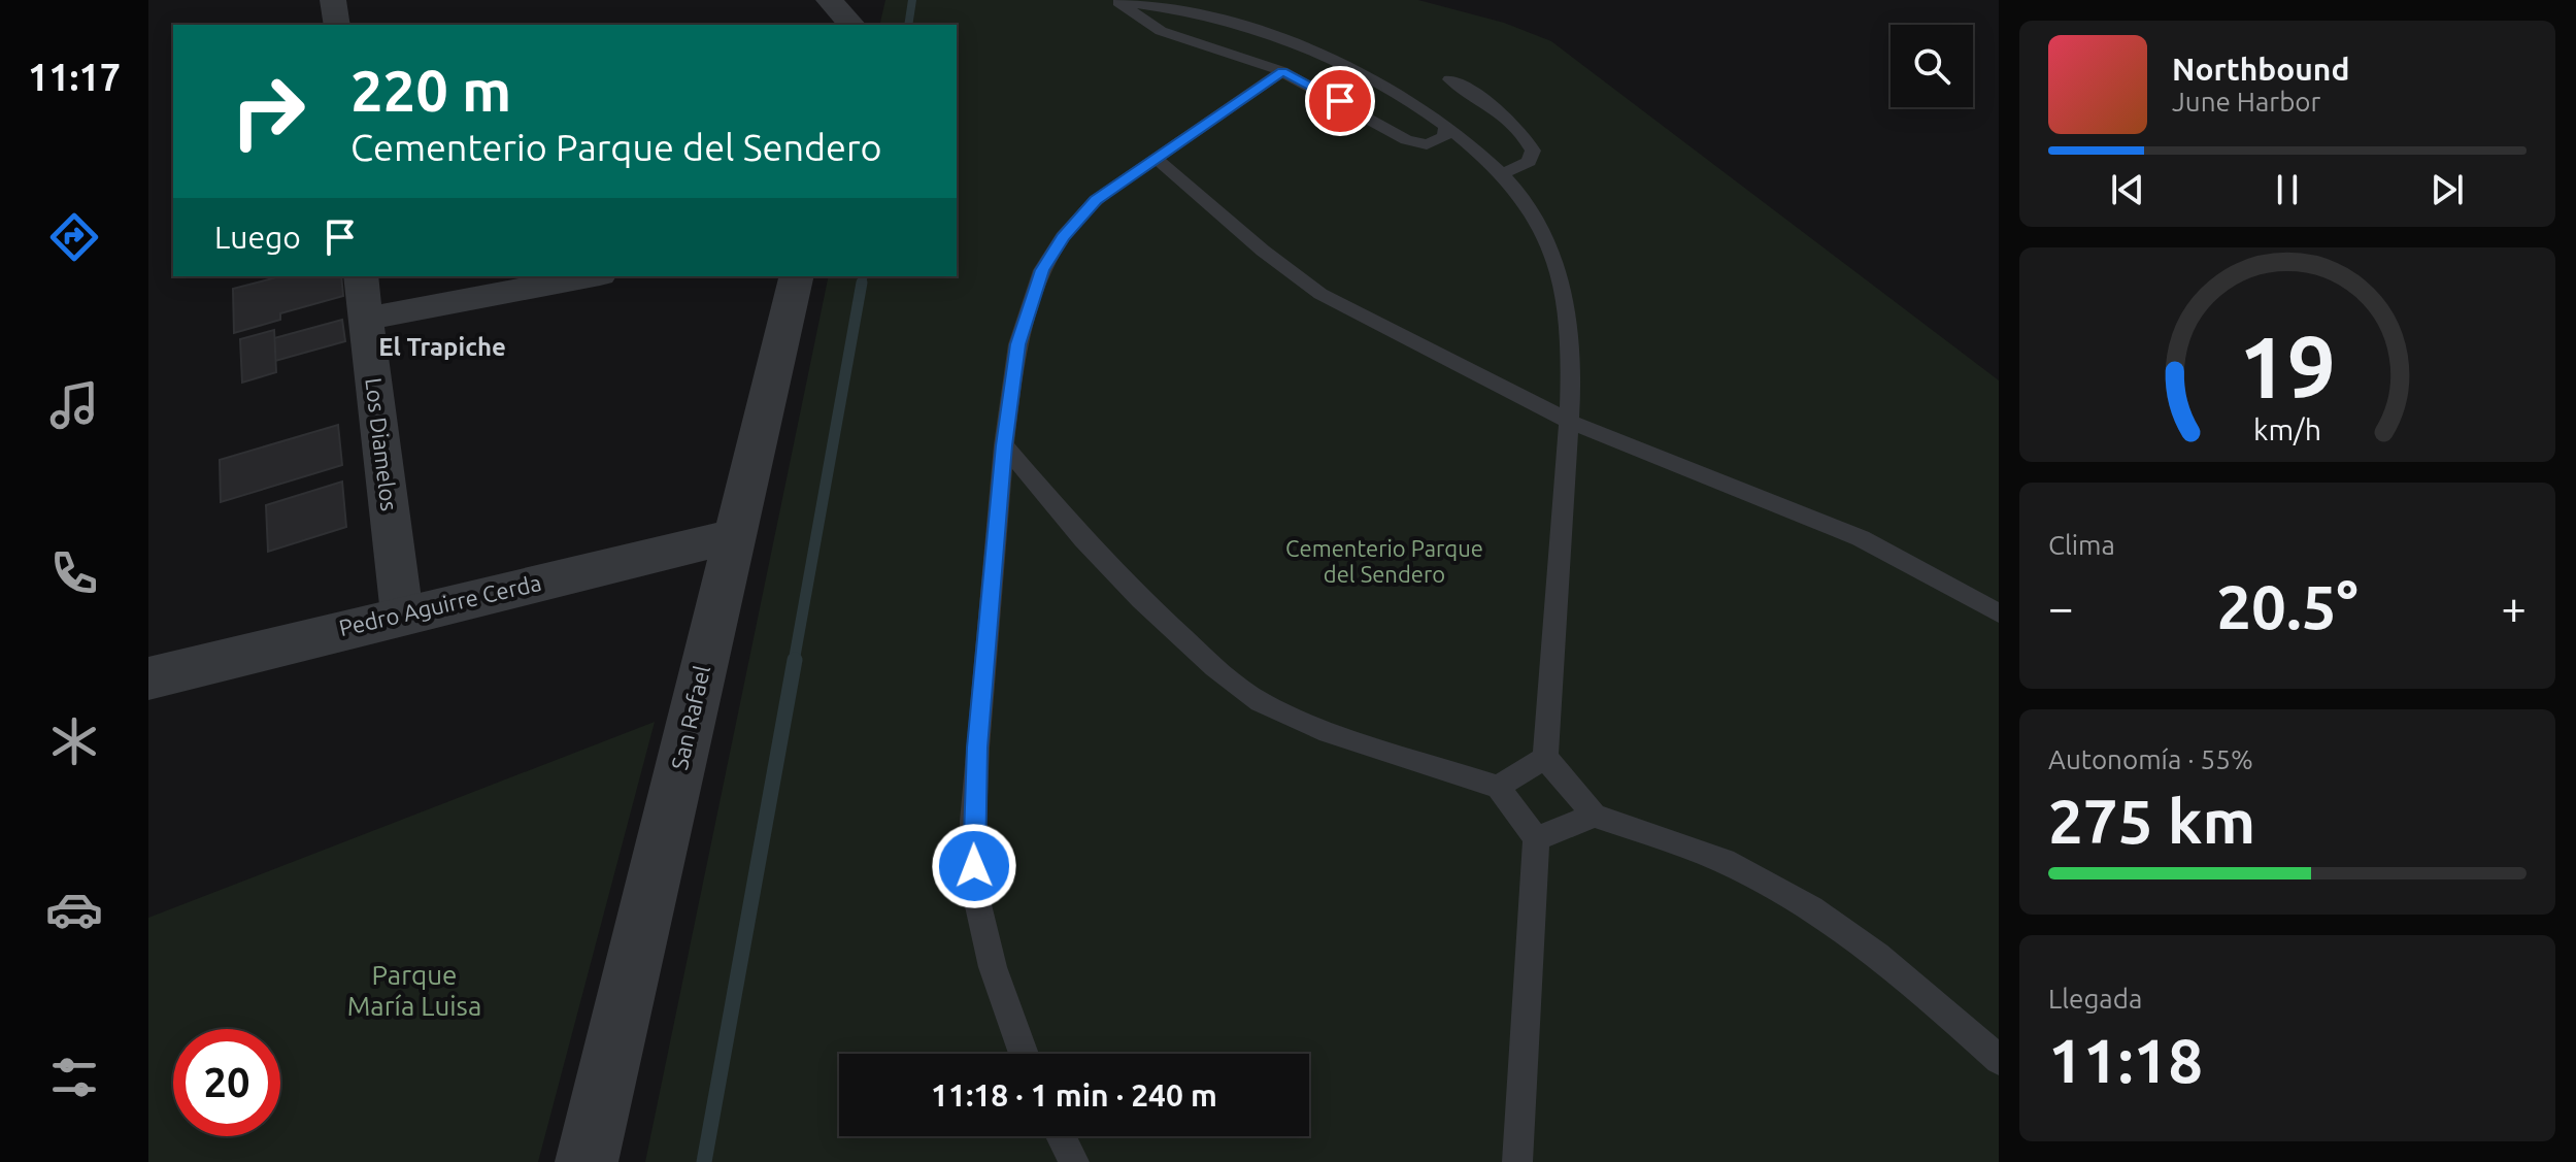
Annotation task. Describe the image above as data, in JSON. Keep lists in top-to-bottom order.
{
  "streets": {
    "street": ["Los Diamelos", "Pedro Aguirre Cerda", "San Rafael"]
  },
  "crossings": [
    ["Los Diamelos", "Pedro Aguirre Cerda"],
    ["Pedro Aguirre Cerda", "San Rafael"]
  ],
  "districts": ["El Trapiche"],
  "parks": ["Cementerio Parque del Sendero", "Parque María Luisa"],
  "page": {
    "tabs": "11:17",
    "turn": ["220 m", "Cementerio Parque del Sendero"],
    "song": ["Northbound", "June Harbor"],
    "then": "Luego",
    "tile": [
      "Clima",
      ["Autonomía · 55%", "275 km"],
      ["Llegada", "11:18"]
    ],
    "heat": ["−", "20.5°", "+"],
    "limit": "20",
    "trip": "11:18 · 1 min · 240 m",
    "gauge": ["19", "km/h"]
  }
}
